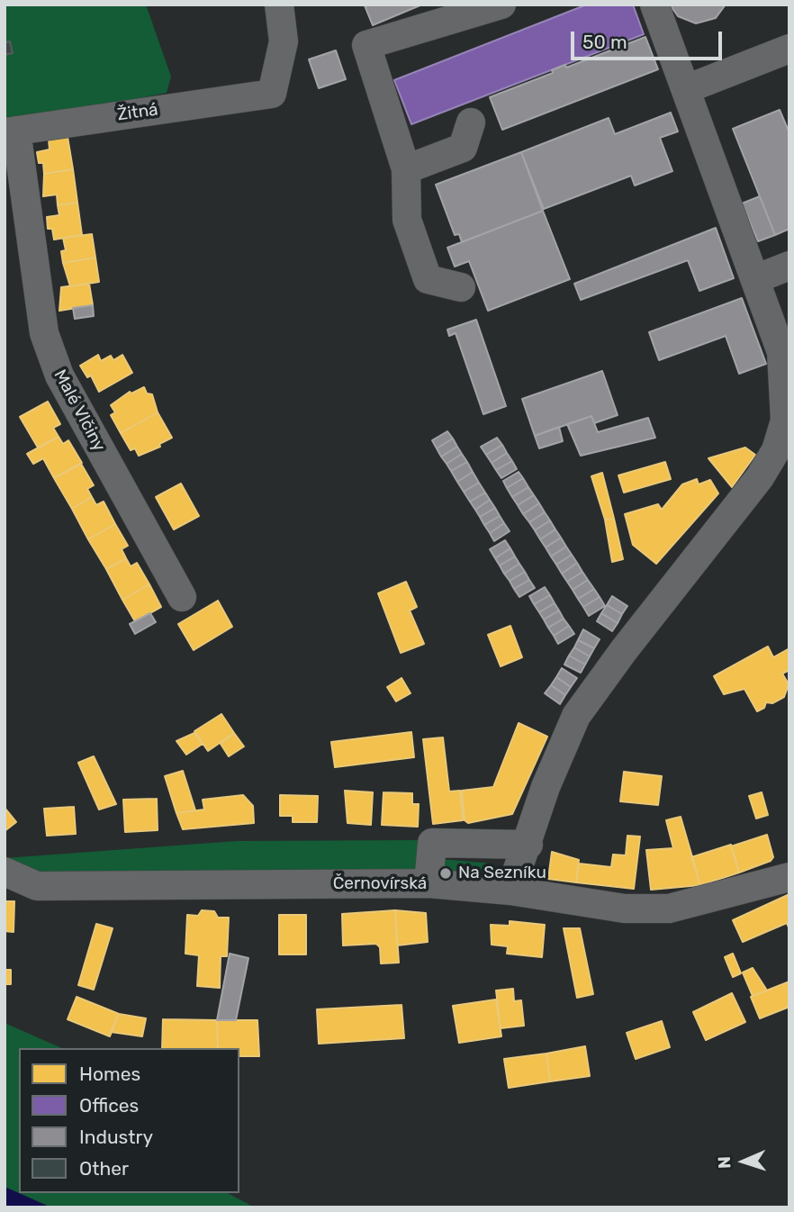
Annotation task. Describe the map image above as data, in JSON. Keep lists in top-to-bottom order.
{
  "streets": {
    "street": ["Žitná", "Malé Vlčiny", "Černovírská"]
  },
  "crossings": [
    ["Žitná", "Malé Vlčiny"]
  ],
  "places": ["Na Sezníku"],
  "legend": [
    "Homes",
    "Offices",
    "Industry",
    "Other"
  ],
  "scale_bar": "50 m",
  "north": "left"
}
